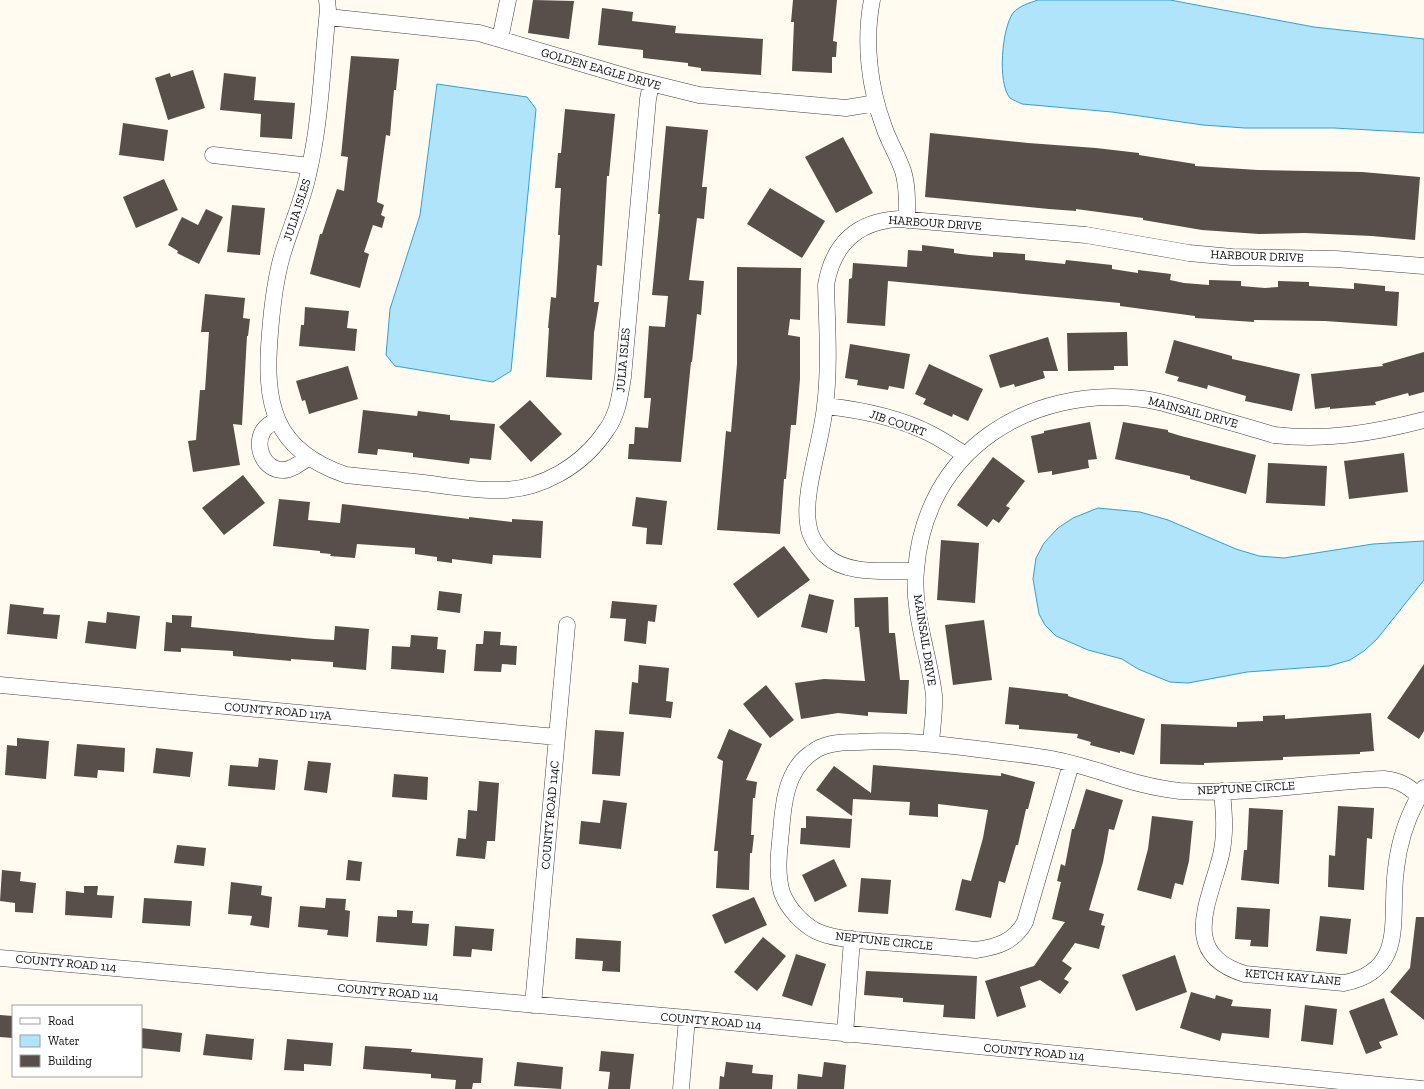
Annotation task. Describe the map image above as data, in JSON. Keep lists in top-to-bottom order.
{
  "streets": {
    "street": [
      "GOLDEN EAGLE DRIVE",
      "JULIA ISLES",
      "HARBOUR DRIVE",
      "MAINSAIL DRIVE",
      "JIB COURT",
      "COUNTY ROAD 117A",
      "NEPTUNE CIRCLE",
      "COUNTY ROAD 114C",
      "COUNTY ROAD 114",
      "KETCH KAY LANE"
    ]
  },
  "crossings": [
    ["GOLDEN EAGLE DRIVE", "JULIA ISLES"],
    ["HARBOUR DRIVE", "MAINSAIL DRIVE"],
    ["HARBOUR DRIVE", "JIB COURT"],
    ["MAINSAIL DRIVE", "JIB COURT"],
    ["MAINSAIL DRIVE", "NEPTUNE CIRCLE"],
    ["COUNTY ROAD 117A", "COUNTY ROAD 114C"],
    ["NEPTUNE CIRCLE", "KETCH KAY LANE"],
    ["COUNTY ROAD 114C", "COUNTY ROAD 114"]
  ],
  "legend": ["Road", "Water", "Building"]
}
